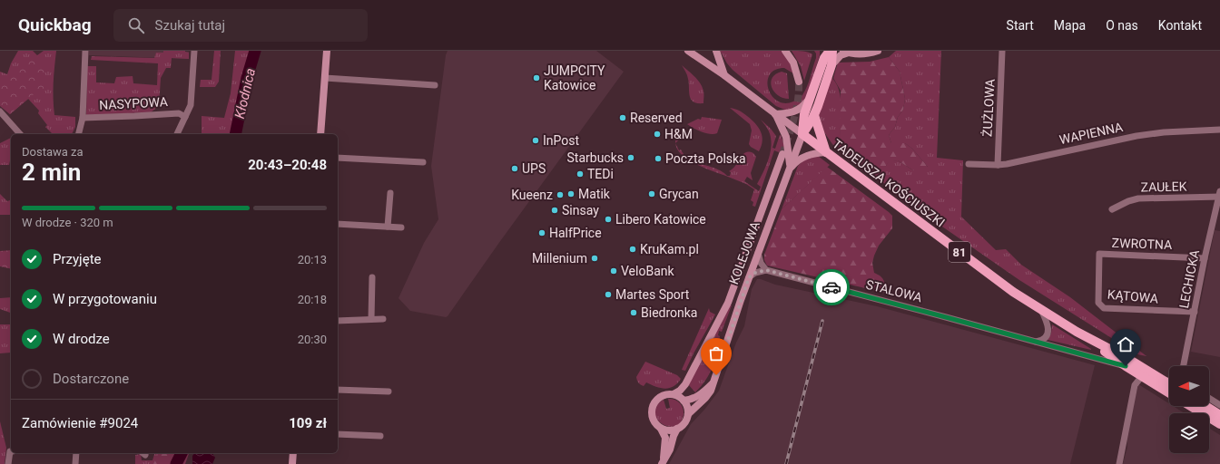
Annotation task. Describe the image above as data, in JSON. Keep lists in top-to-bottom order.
{
  "streets": {
    "main road": ["TADEUSZA KOŚCIUSZKI", "81", "KOLEJOWA"],
    "street": [
      "NASYPOWA",
      "ŻUŻLOWA",
      "WAPIENNA",
      "ZAUŁEK",
      "ZWROTNA",
      "LECHICKA",
      "STALOWA",
      "KĄTOWA"
    ]
  },
  "crossings": [
    ["ŻUŻLOWA", "WAPIENNA"],
    ["TADEUSZA KOŚCIUSZKI", "KOLEJOWA"],
    ["TADEUSZA KOŚCIUSZKI", "STALOWA"],
    ["ZAUŁEK", "LECHICKA"],
    ["ZWROTNA", "LECHICKA"],
    ["ZWROTNA", "KĄTOWA"],
    ["LECHICKA", "KĄTOWA"]
  ],
  "water": ["Kłodnica"],
  "places": [
    "JUMPCITY Katowice",
    "Reserved",
    "H&M",
    "InPost",
    "Starbucks",
    "Poczta Polska",
    "UPS",
    "TEDi",
    "Matik",
    "Grycan",
    "Kueenz",
    "Sinsay",
    "Libero Katowice",
    "HalfPrice",
    "KruKam.pl",
    "Millenium",
    "VeloBank",
    "Martes Sport",
    "Biedronka"
  ],
  "north": "left",
  "page": {
    "header": "Quickbag",
    "search": "Szukaj tutaj",
    "nav": [
      "Start",
      "Mapa",
      "O nas",
      "Kontakt"
    ],
    "heading": ["2 min", "Dostawa za", "20:43–20:48"],
    "panel": ["Zamówienie #9024", "109 zł"],
    "bar": "W drodze · 320 m",
    "list": [
      ["Przyjęte", "20:13"],
      ["W przygotowaniu", "20:18"],
      ["W drodze", "20:30"],
      "Dostarczone"
    ]
  }
}
